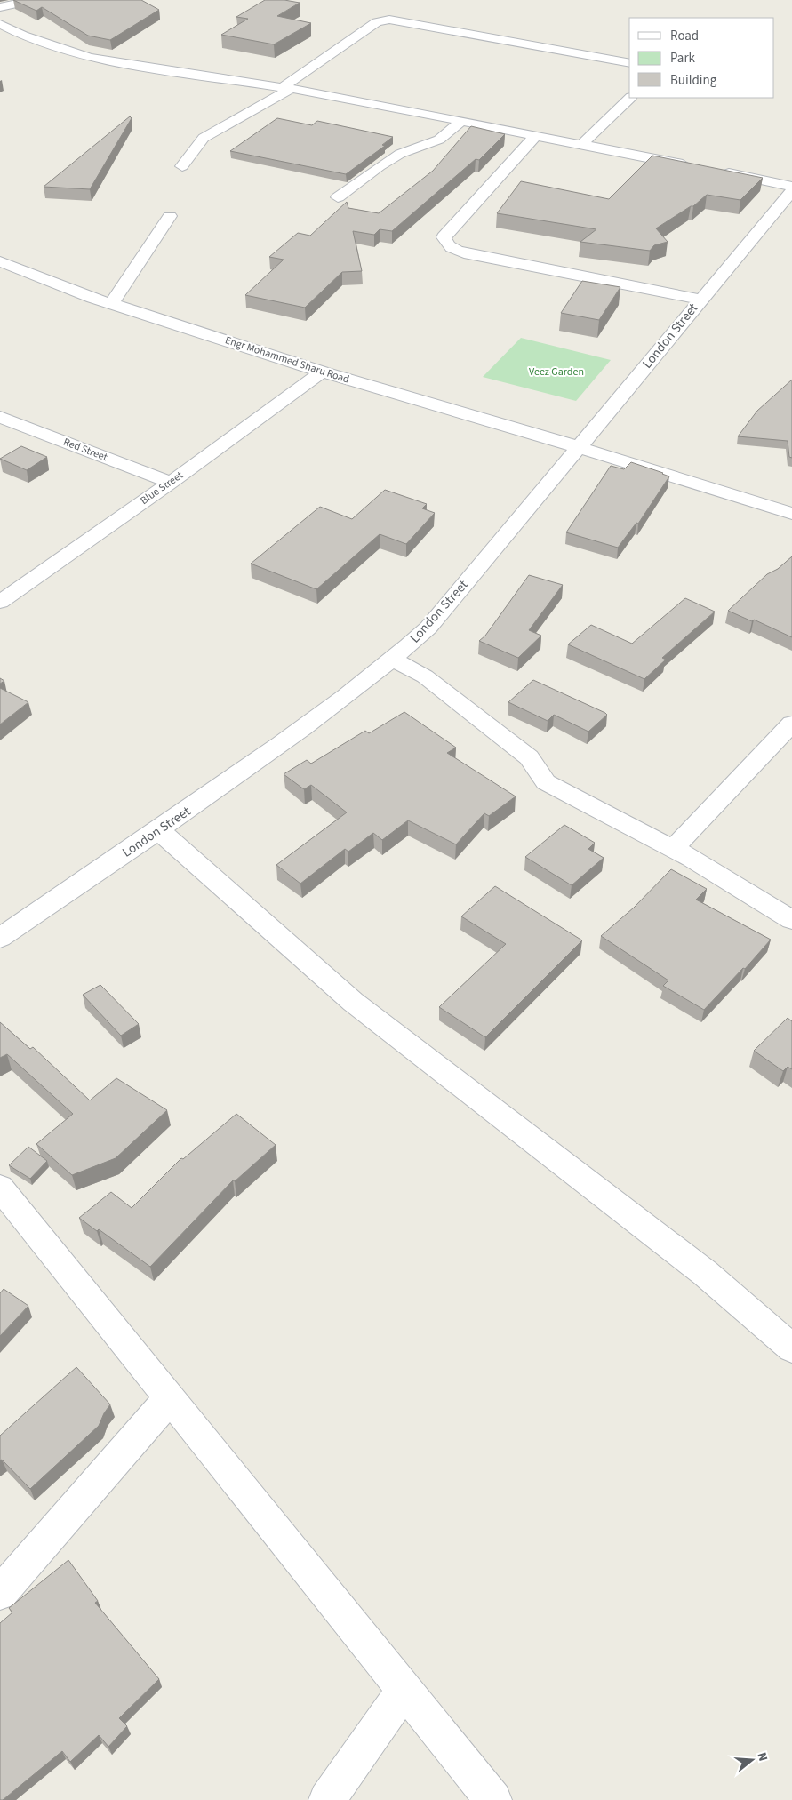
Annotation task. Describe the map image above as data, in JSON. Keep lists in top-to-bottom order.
{
  "streets": {
    "street": [
      "London Street",
      "Engr Mohammed Sharu Road",
      "Red Street",
      "Blue Street"
    ]
  },
  "crossings": [
    ["London Street", "Engr Mohammed Sharu Road"],
    ["Engr Mohammed Sharu Road", "Blue Street"],
    ["Red Street", "Blue Street"]
  ],
  "parks": ["Veez Garden"],
  "legend": ["Road", "Park", "Building"],
  "north": "right"
}
